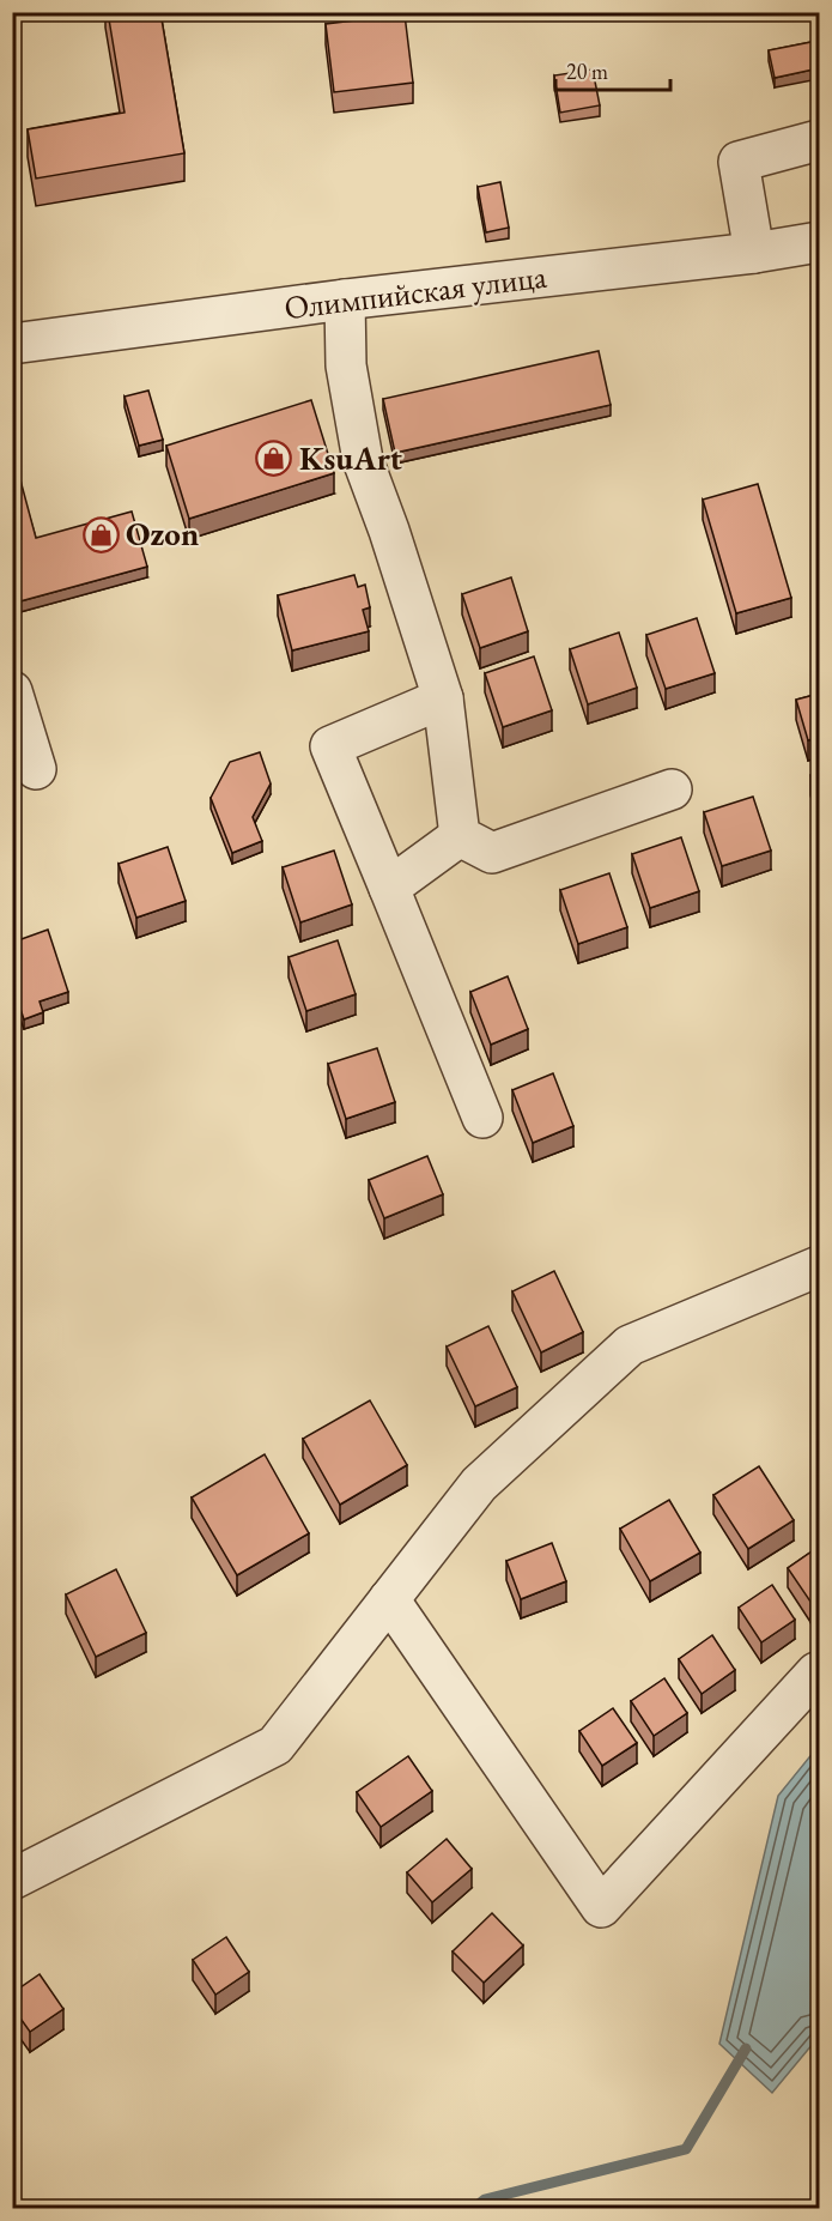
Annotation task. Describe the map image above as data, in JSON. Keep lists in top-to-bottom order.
{
  "streets": {
    "street": ["Олимпийская улица"]
  },
  "places": {
    "shop": ["KsuArt", "Ozon"]
  },
  "scale_bar": "20 m"
}
